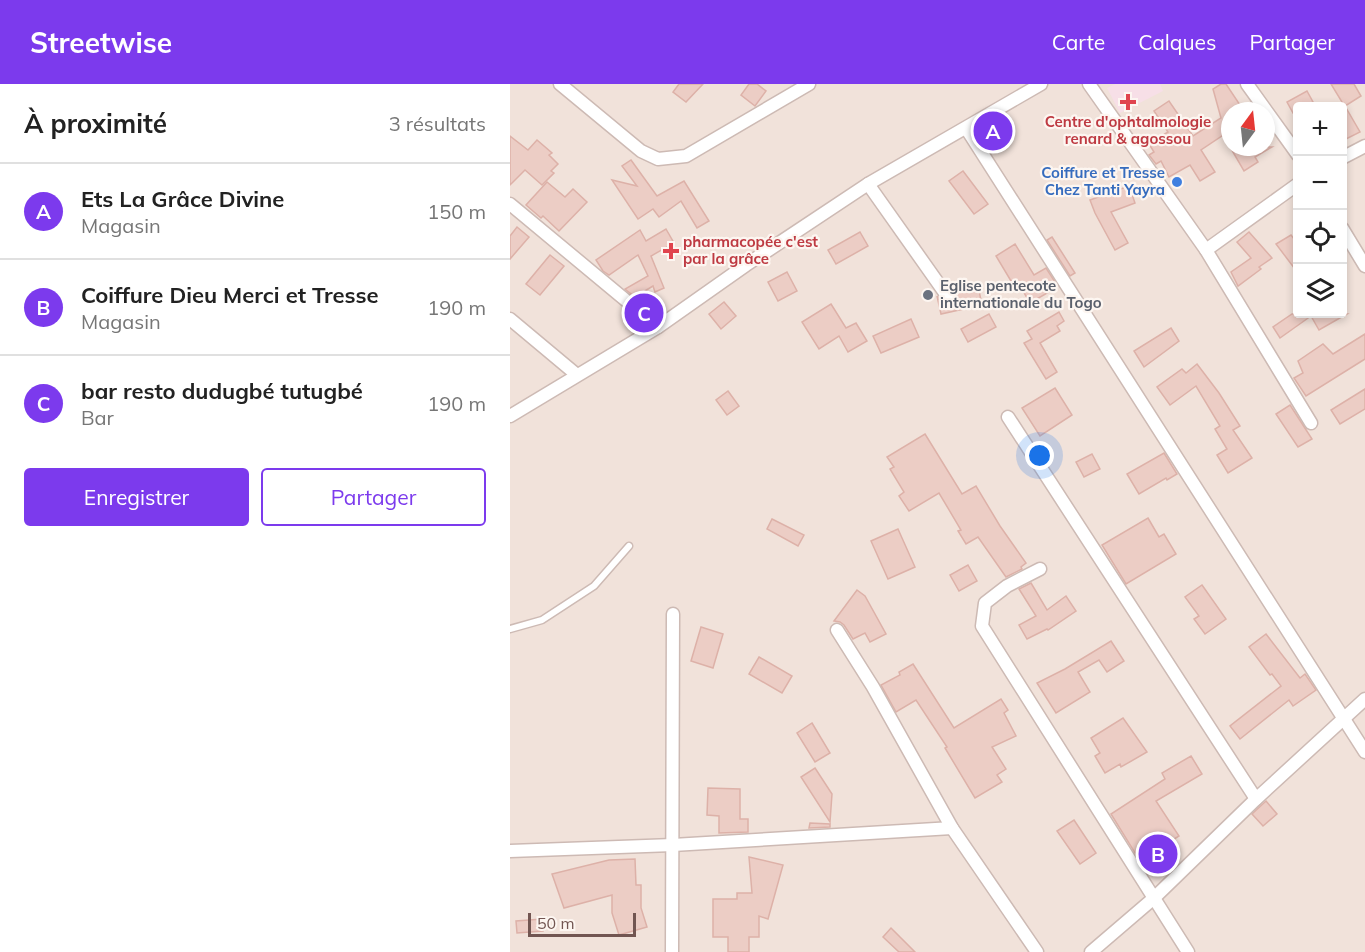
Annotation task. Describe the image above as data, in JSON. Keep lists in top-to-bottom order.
{
  "places": {
    "health": ["Centre d'ophtalmologie renard & agossou", "pharmacopée c'est par la grâce"],
    "other": ["Coiffure et Tresse Chez Tanti Yayra", "Eglise pentecote internationale du Togo"]
  },
  "scale_bar": "50 m",
  "north": "top",
  "page": {
    "header": "Streetwise",
    "nav": ["Carte", "Calques", "Partager"],
    "heading": ["À proximité", "3 résultats"],
    "map_buttons": ["+", "−"],
    "pins": ["A", "C", "B"],
    "list": [
      {
        "mark": "A",
        "name": "Ets La Grâce Divine",
        "note": "Magasin",
        "value": "150 m"
      },
      {
        "mark": "B",
        "name": "Coiffure Dieu Merci et Tresse",
        "note": "Magasin",
        "value": "190 m"
      },
      {
        "mark": "C",
        "name": "bar resto dudugbé tutugbé",
        "note": "Bar",
        "value": "190 m"
      }
    ],
    "buttons": ["Enregistrer", "Partager"],
    "scale": "50 m"
  }
}
